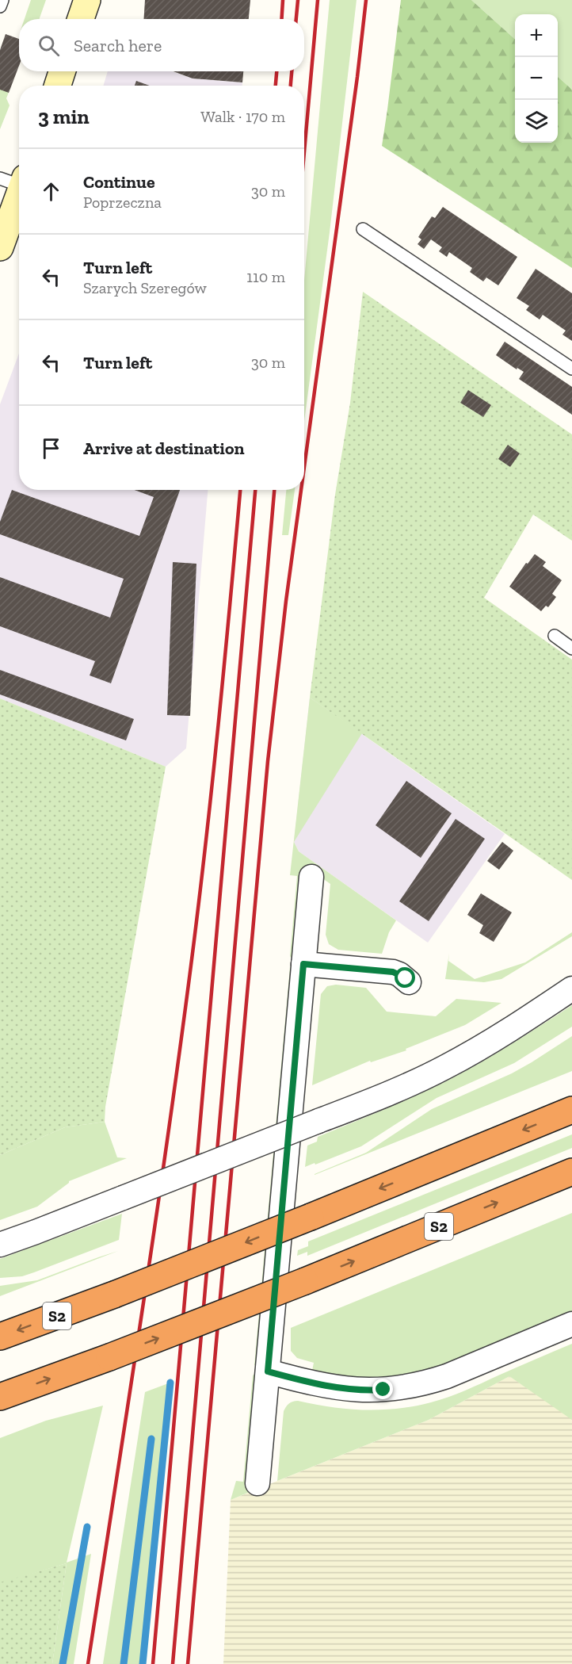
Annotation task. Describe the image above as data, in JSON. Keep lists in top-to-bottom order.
{
  "streets": {
    "highway": ["S2"]
  },
  "page": {
    "map_buttons": ["+", "−"],
    "search": "Search here",
    "heading": ["3 min", "Walk · 170 m"],
    "list": [
      ["Continue", "Poprzeczna", "30 m"],
      ["Turn left", "Szarych Szeregów", "110 m"],
      ["Turn left", "30 m"],
      "Arrive at destination"
    ]
  }
}
